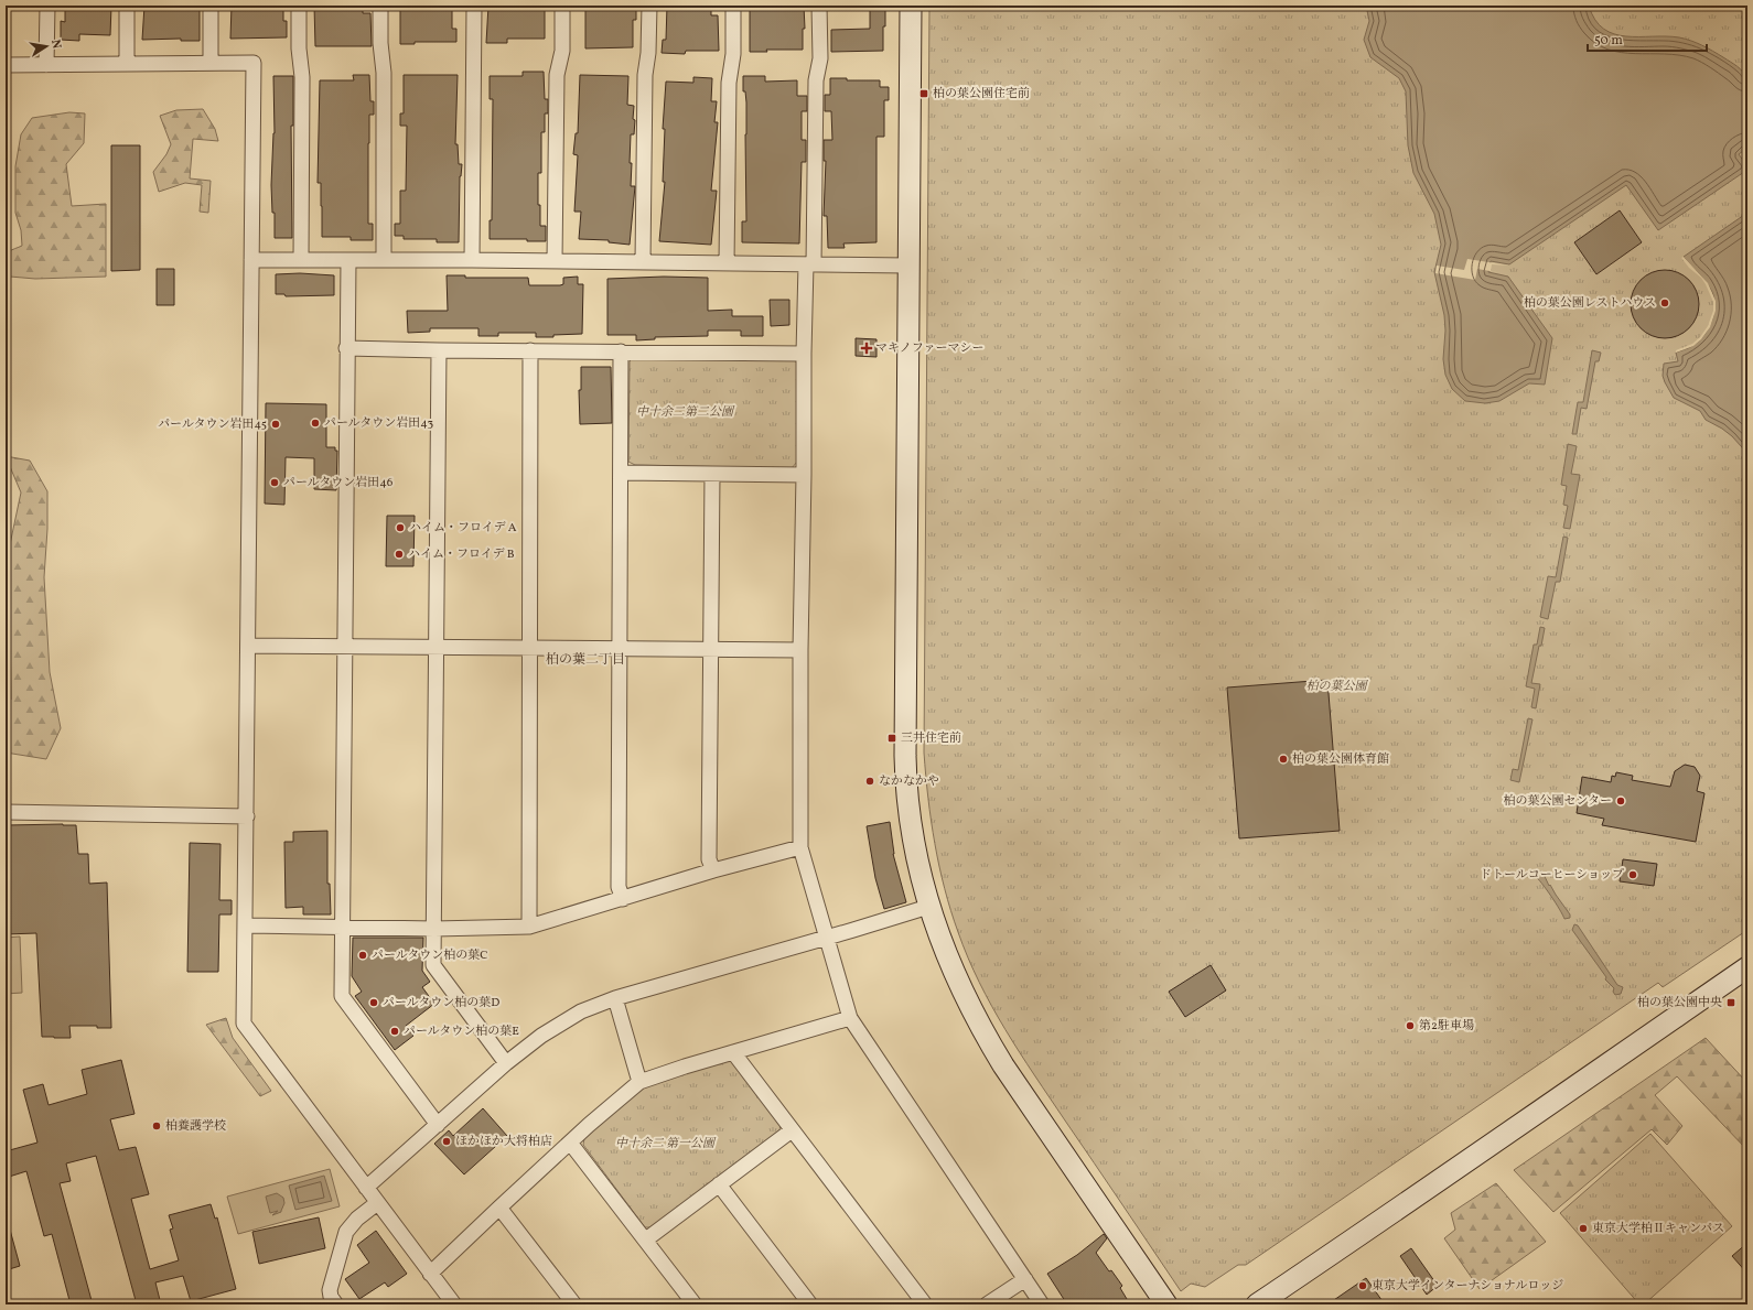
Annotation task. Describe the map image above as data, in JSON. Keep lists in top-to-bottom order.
{
  "districts": ["柏の葉二丁目"],
  "parks": ["中十余二第二公園", "柏の葉公園", "中十余二 第一公園"],
  "places": {
    "transit": ["柏の葉公園住宅前", "三井住宅前", "柏の葉公園中央"],
    "other": [
      "柏の葉公園レストハウス",
      "パールタウン岩田43",
      "パールタウン岩田45",
      "パールタウン岩田46",
      "ハイム・フロイデ A",
      "ハイム・フロイデ B",
      "柏の葉公園体育館",
      "なかなかや",
      "柏の葉公園センター",
      "ドトールコーヒーショップ",
      "パールタウン柏の葉C",
      "パールタウン柏の葉D",
      "第2駐車場",
      "パールタウン柏の葉E",
      "柏養護学校",
      "ほかほか大将柏店",
      "東京大学柏Ⅱキャンパス",
      "東京大学インターナショナルロッジ"
    ],
    "health": ["マキノファーマシー"]
  },
  "scale_bar": "50 m",
  "north": "right"
}
